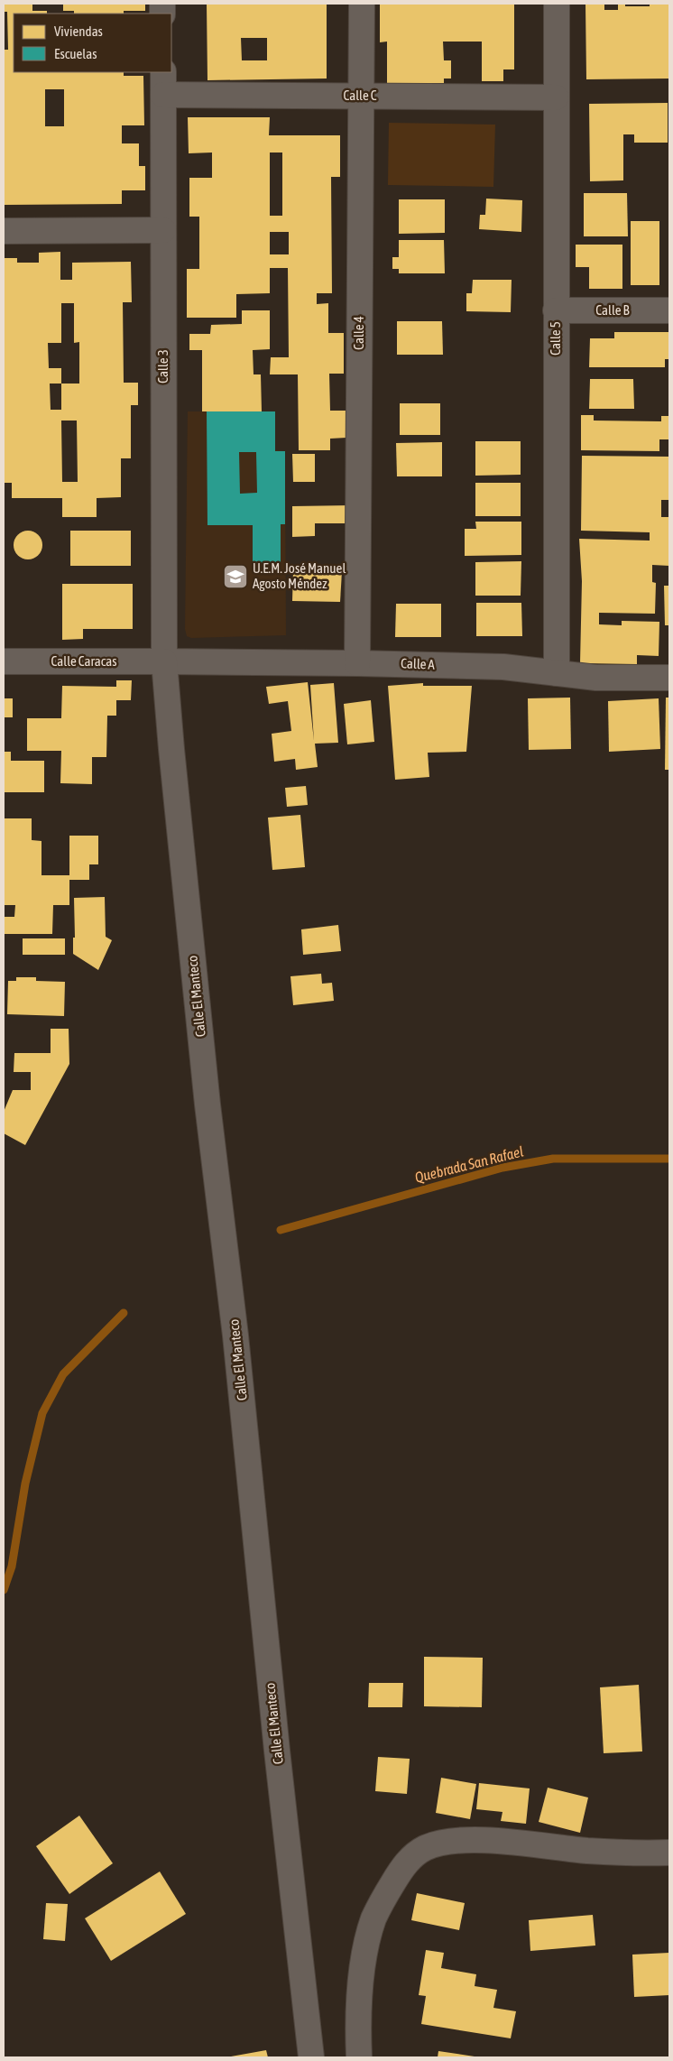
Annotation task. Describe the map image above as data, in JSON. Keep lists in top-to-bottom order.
{
  "streets": {
    "street": [
      "Calle C",
      "Calle B",
      "Calle 4",
      "Calle 5",
      "Calle 3",
      "Calle Caracas",
      "Calle A",
      "Calle El Manteco"
    ]
  },
  "crossings": [
    ["Calle C", "Calle 4"],
    ["Calle C", "Calle 5"],
    ["Calle C", "Calle 3"],
    ["Calle B", "Calle 5"],
    ["Calle 4", "Calle A"],
    ["Calle 5", "Calle A"],
    ["Calle 3", "Calle Caracas"],
    ["Calle 3", "Calle A"],
    ["Calle 3", "Calle El Manteco"],
    ["Calle Caracas", "Calle A"],
    ["Calle Caracas", "Calle El Manteco"],
    ["Calle A", "Calle El Manteco"]
  ],
  "water": ["Quebrada San Rafael"],
  "places": {
    "school or university": ["U.E.M. José Manuel Agosto Méndez"]
  },
  "legend": ["Viviendas", "Escuelas"]
}
